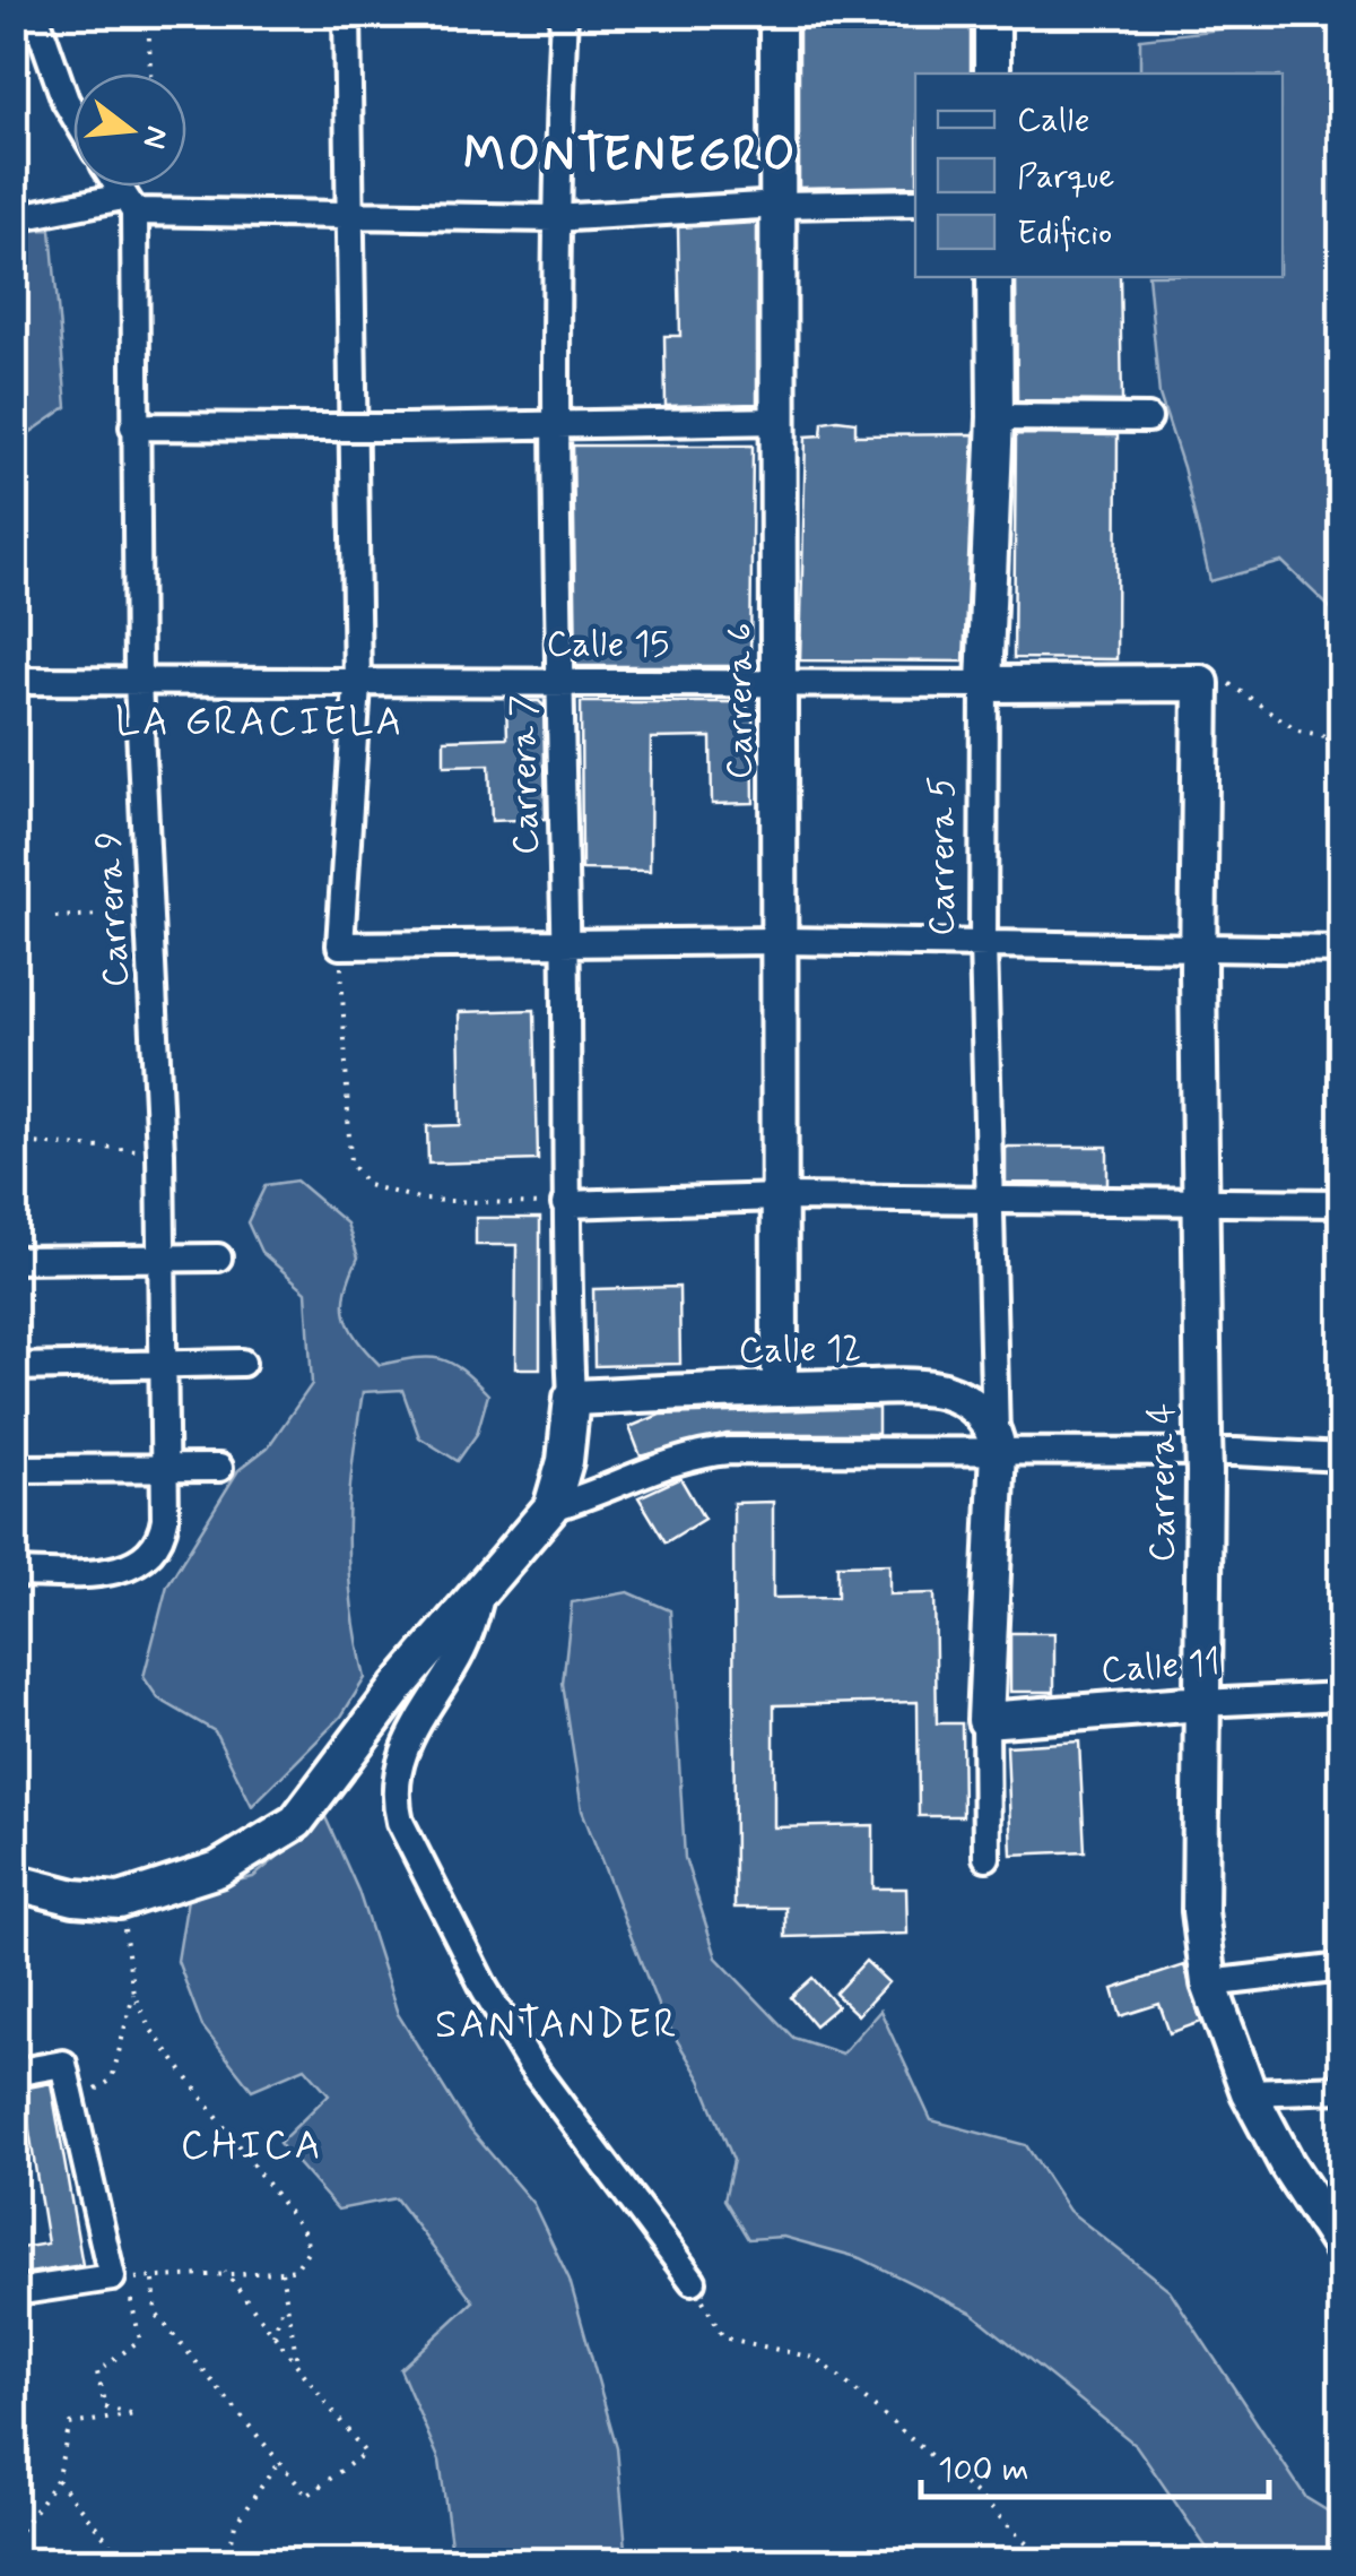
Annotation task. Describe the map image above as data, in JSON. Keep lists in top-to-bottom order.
{
  "streets": {
    "main road": [
      "Calle 15",
      "Carrera 6",
      "Carrera 5",
      "Calle 12",
      "Carrera 4",
      "Calle 11"
    ],
    "street": ["Carrera 7", "Carrera 9"]
  },
  "crossings": [
    ["Calle 15", "Carrera 6"],
    ["Calle 15", "Carrera 7"],
    ["Calle 15", "Carrera 5"],
    ["Calle 15", "Carrera 9"],
    ["Calle 15", "Carrera 4"],
    ["Carrera 6", "Calle 12"],
    ["Carrera 7", "Calle 12"],
    ["Carrera 5", "Calle 12"],
    ["Carrera 5", "Calle 11"],
    ["Carrera 4", "Calle 11"]
  ],
  "districts": [
    "MONTENEGRO",
    "LA GRACIELA",
    "SANTANDER",
    "CHICA"
  ],
  "legend": ["Calle", "Parque", "Edificio"],
  "scale_bar": "100 m",
  "north": "right"
}
